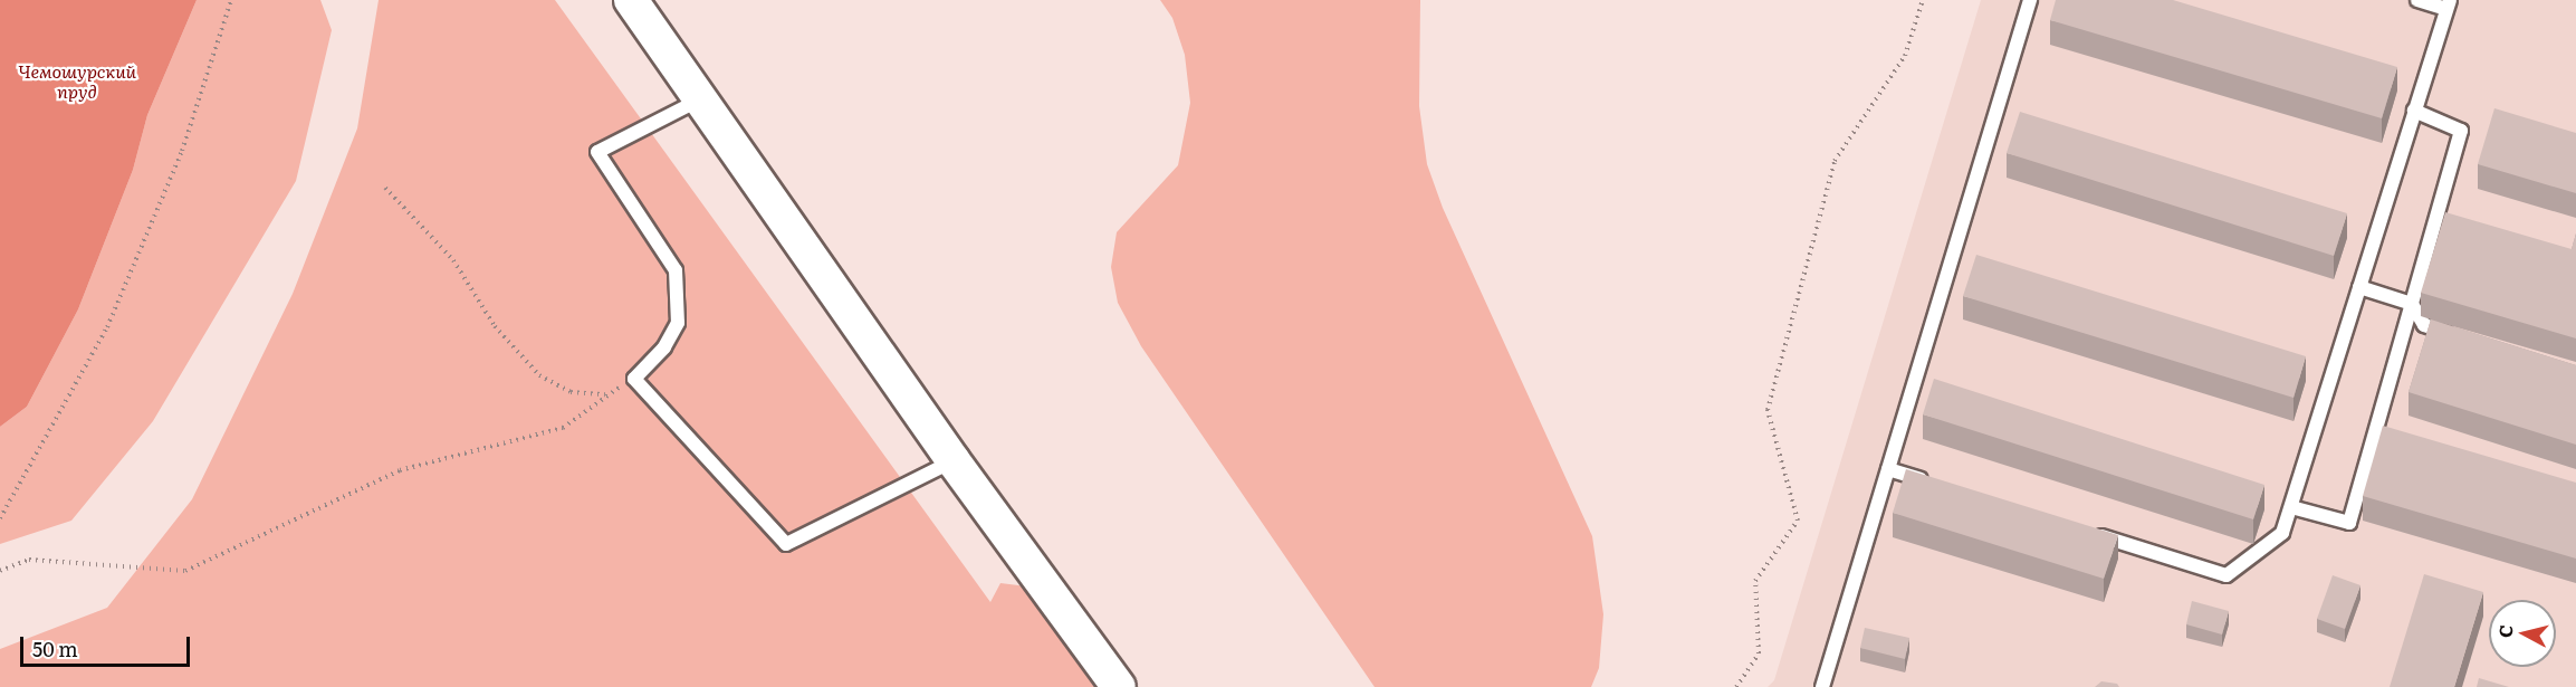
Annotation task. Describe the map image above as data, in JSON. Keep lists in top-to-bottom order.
{
  "water": ["Чемошурский пруд"],
  "scale_bar": "50 m",
  "north": "left"
}
